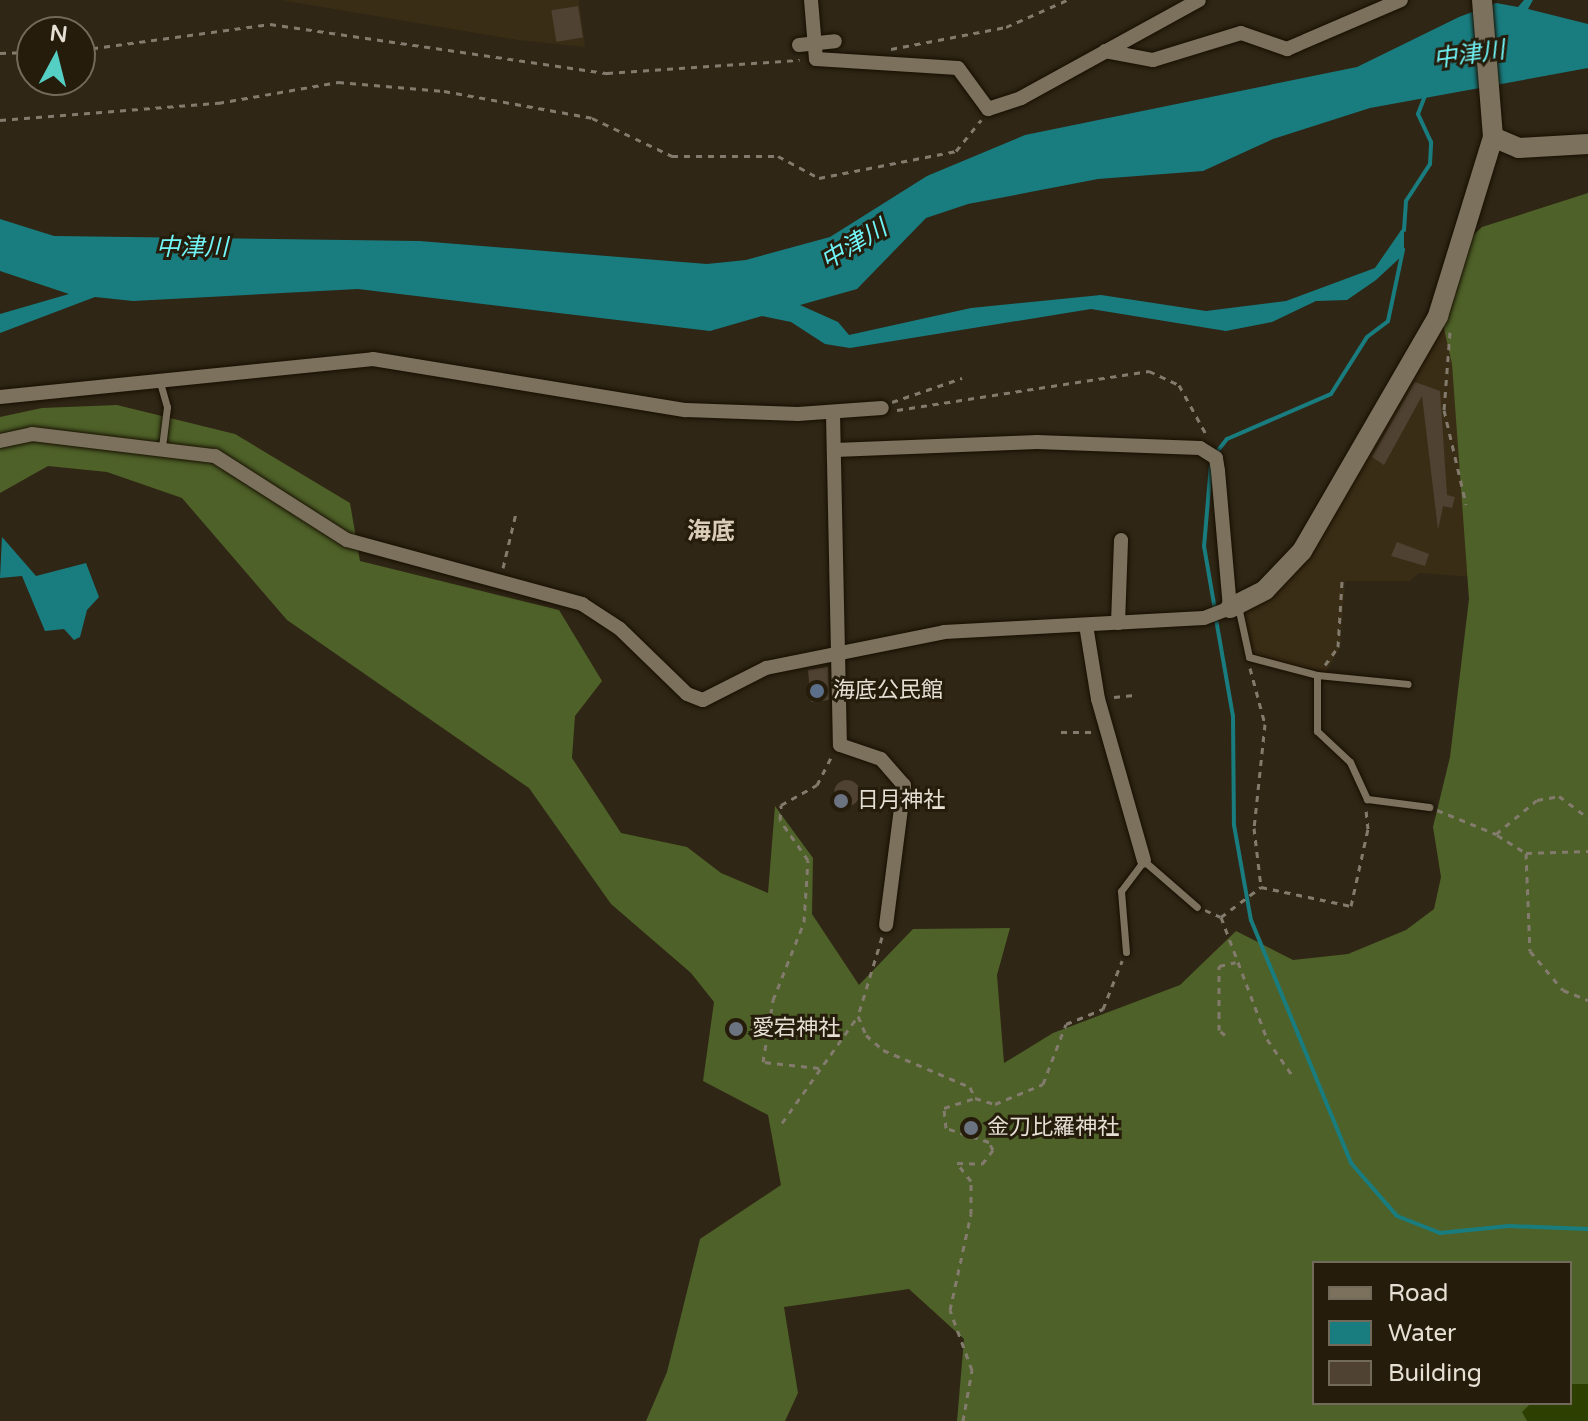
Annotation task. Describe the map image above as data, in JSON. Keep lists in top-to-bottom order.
{
  "districts": ["海底"],
  "water": ["中津川"],
  "places": [
    "海底公民館",
    "日月神社",
    "愛宕神社",
    "金刀比羅神社"
  ],
  "legend": ["Road", "Water", "Building"],
  "north": "top"
}
